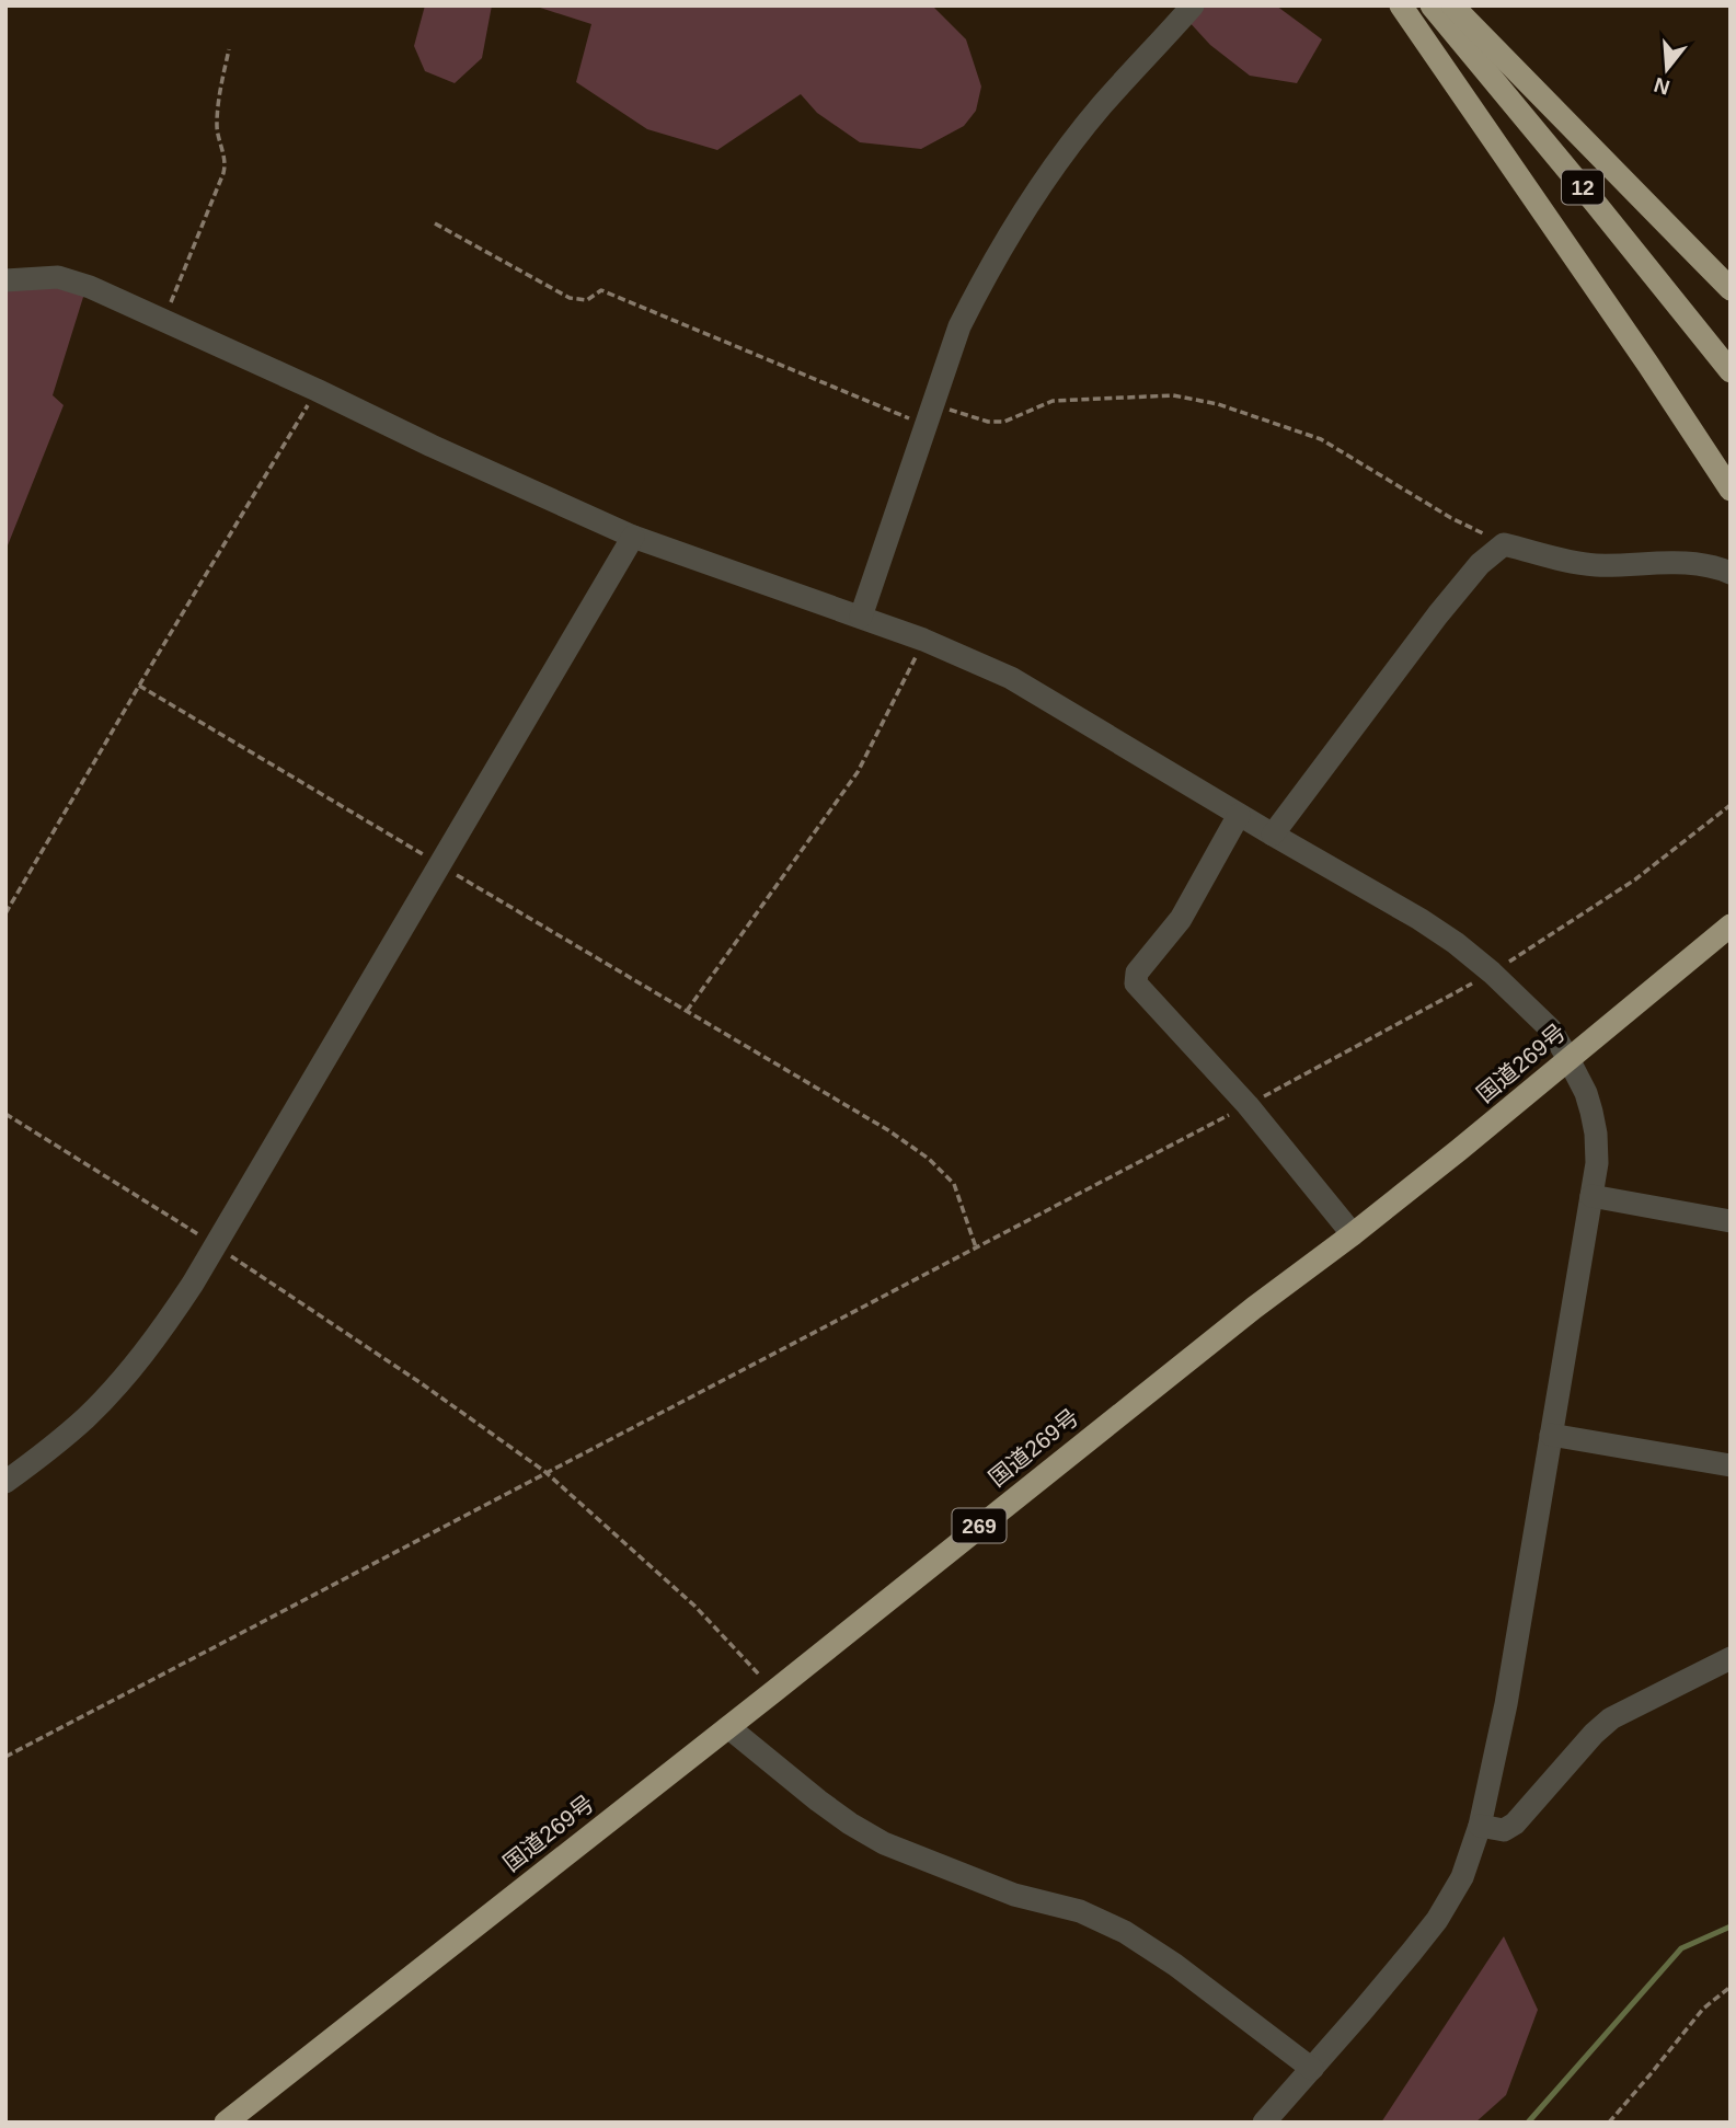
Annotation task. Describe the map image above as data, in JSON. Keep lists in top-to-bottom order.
{
  "streets": {
    "highway": ["12", "国道269号", "269"]
  },
  "north": "bottom"
}
